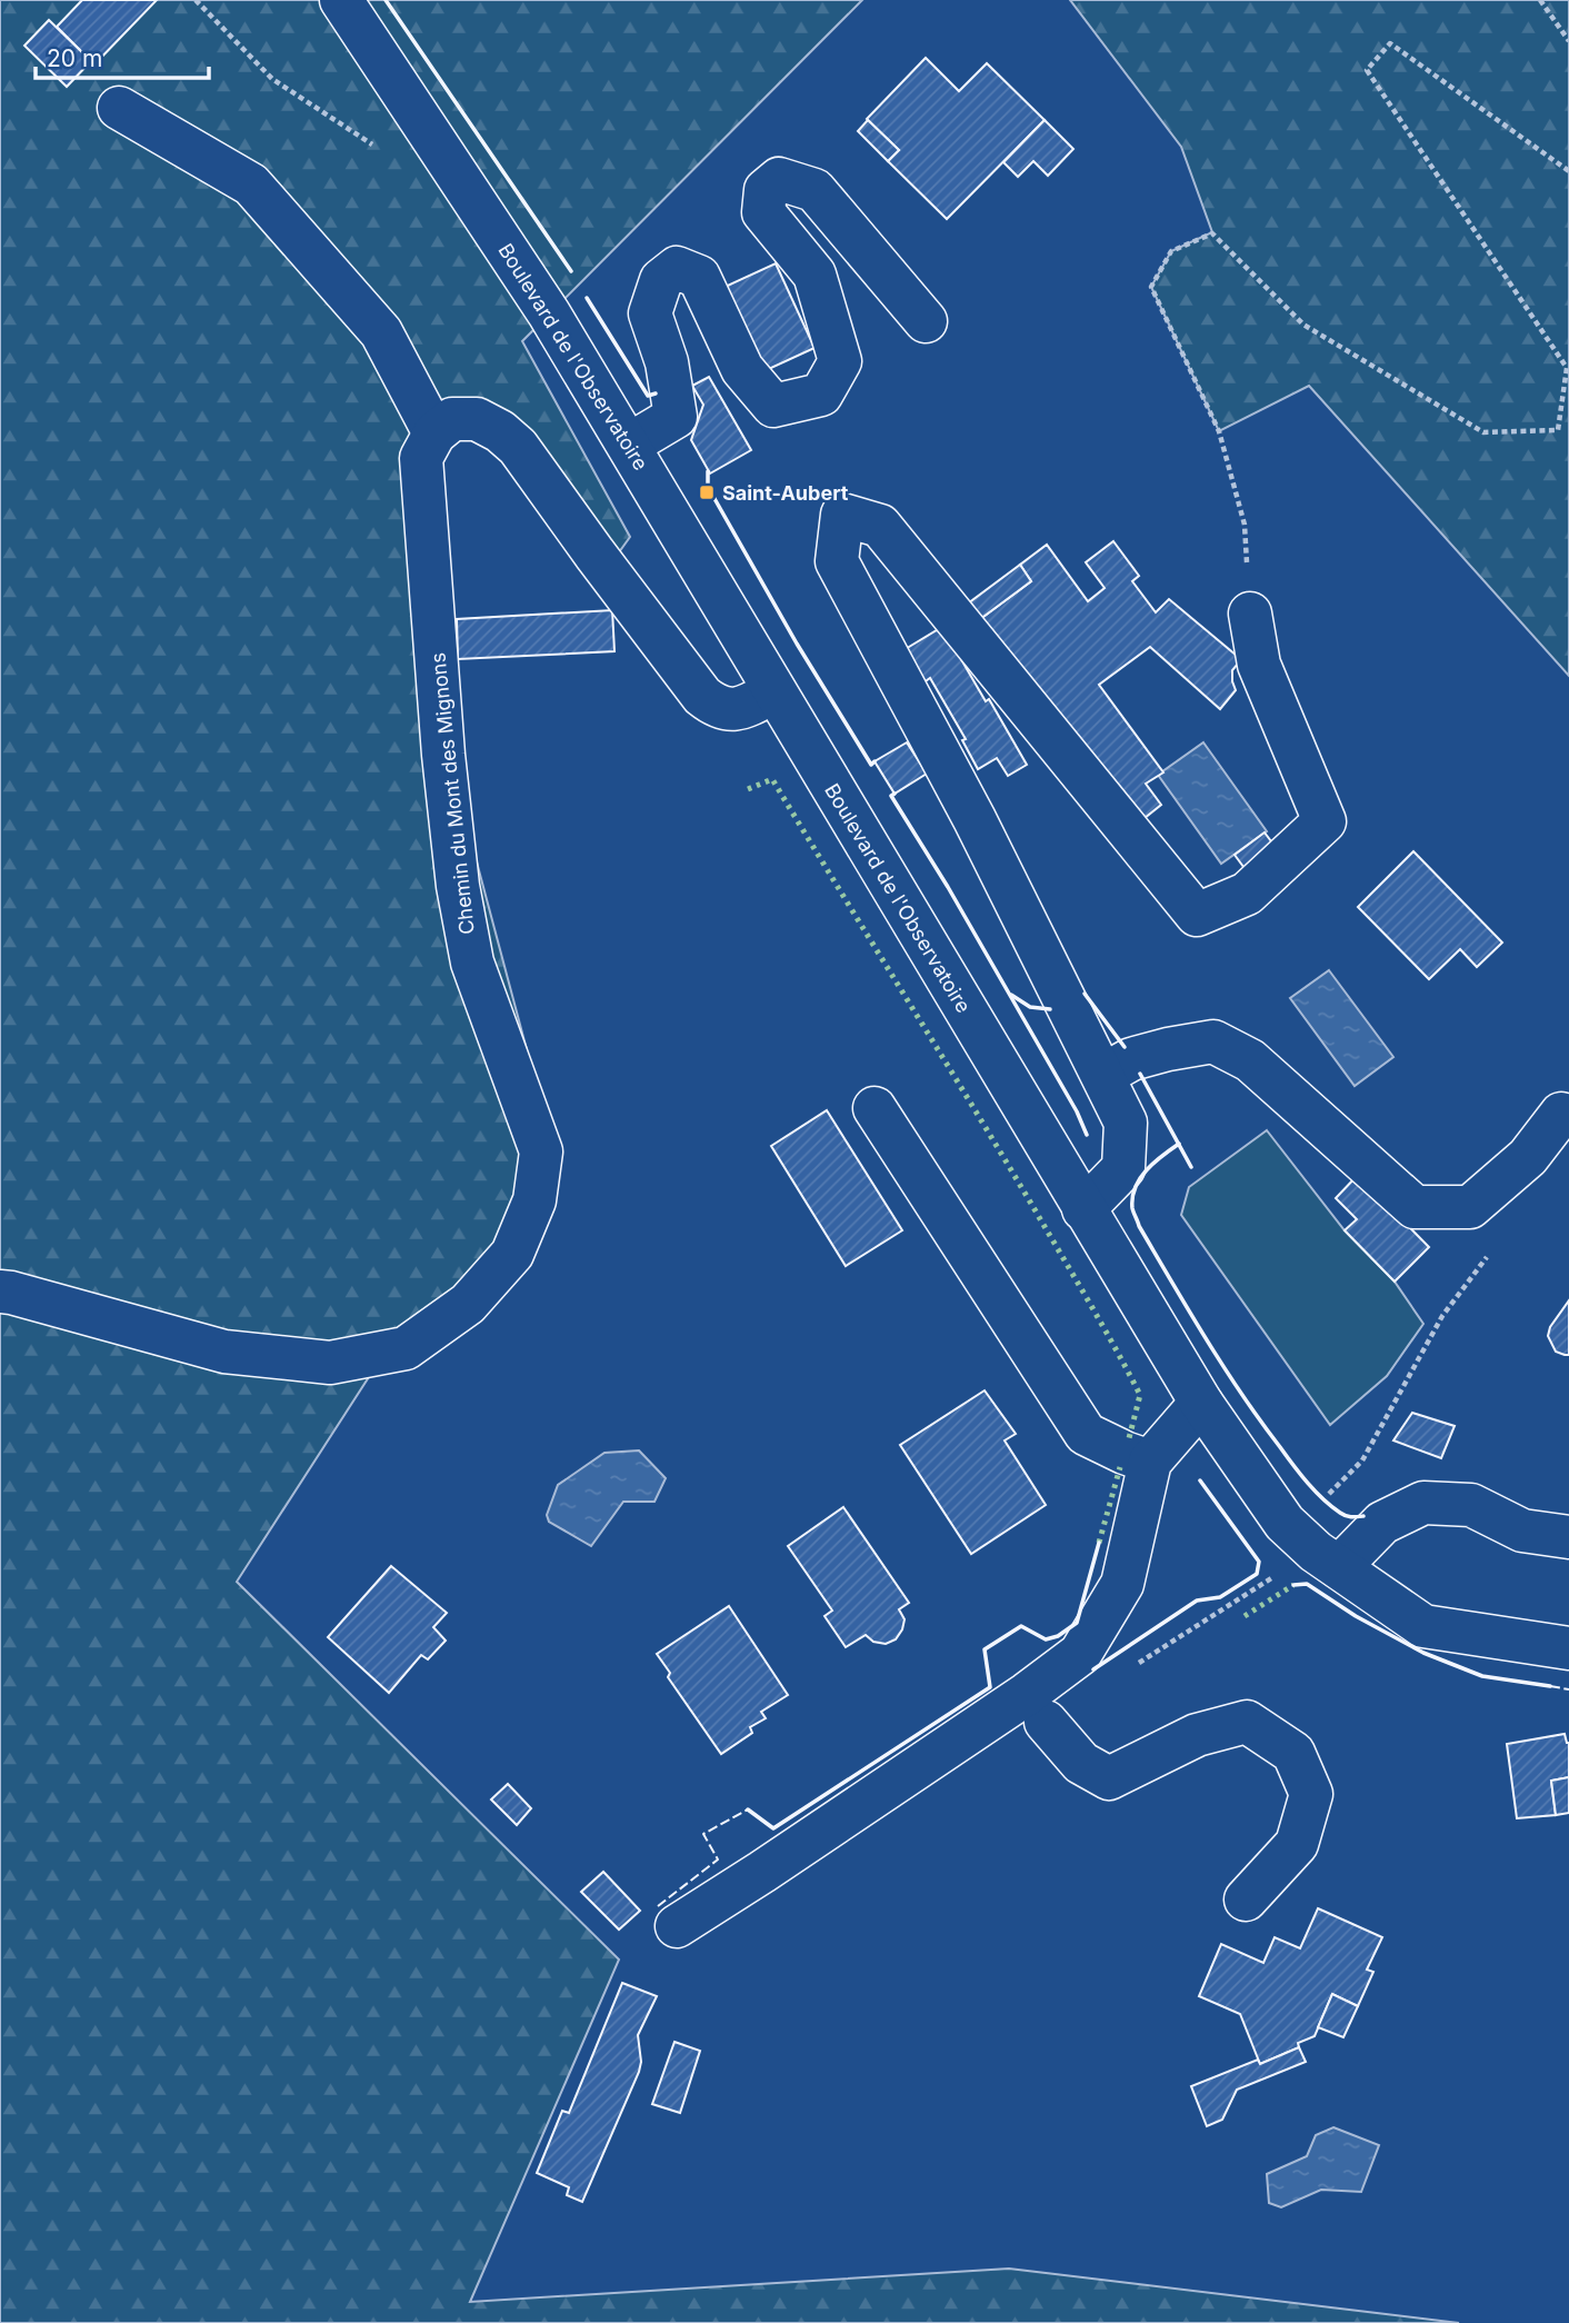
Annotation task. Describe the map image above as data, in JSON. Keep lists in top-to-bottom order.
{
  "streets": {
    "street": ["Boulevard de l'Observatoire", "Chemin du Mont des Mignons"]
  },
  "places": {
    "transit": ["Saint-Aubert"]
  },
  "scale_bar": "20 m"
}
